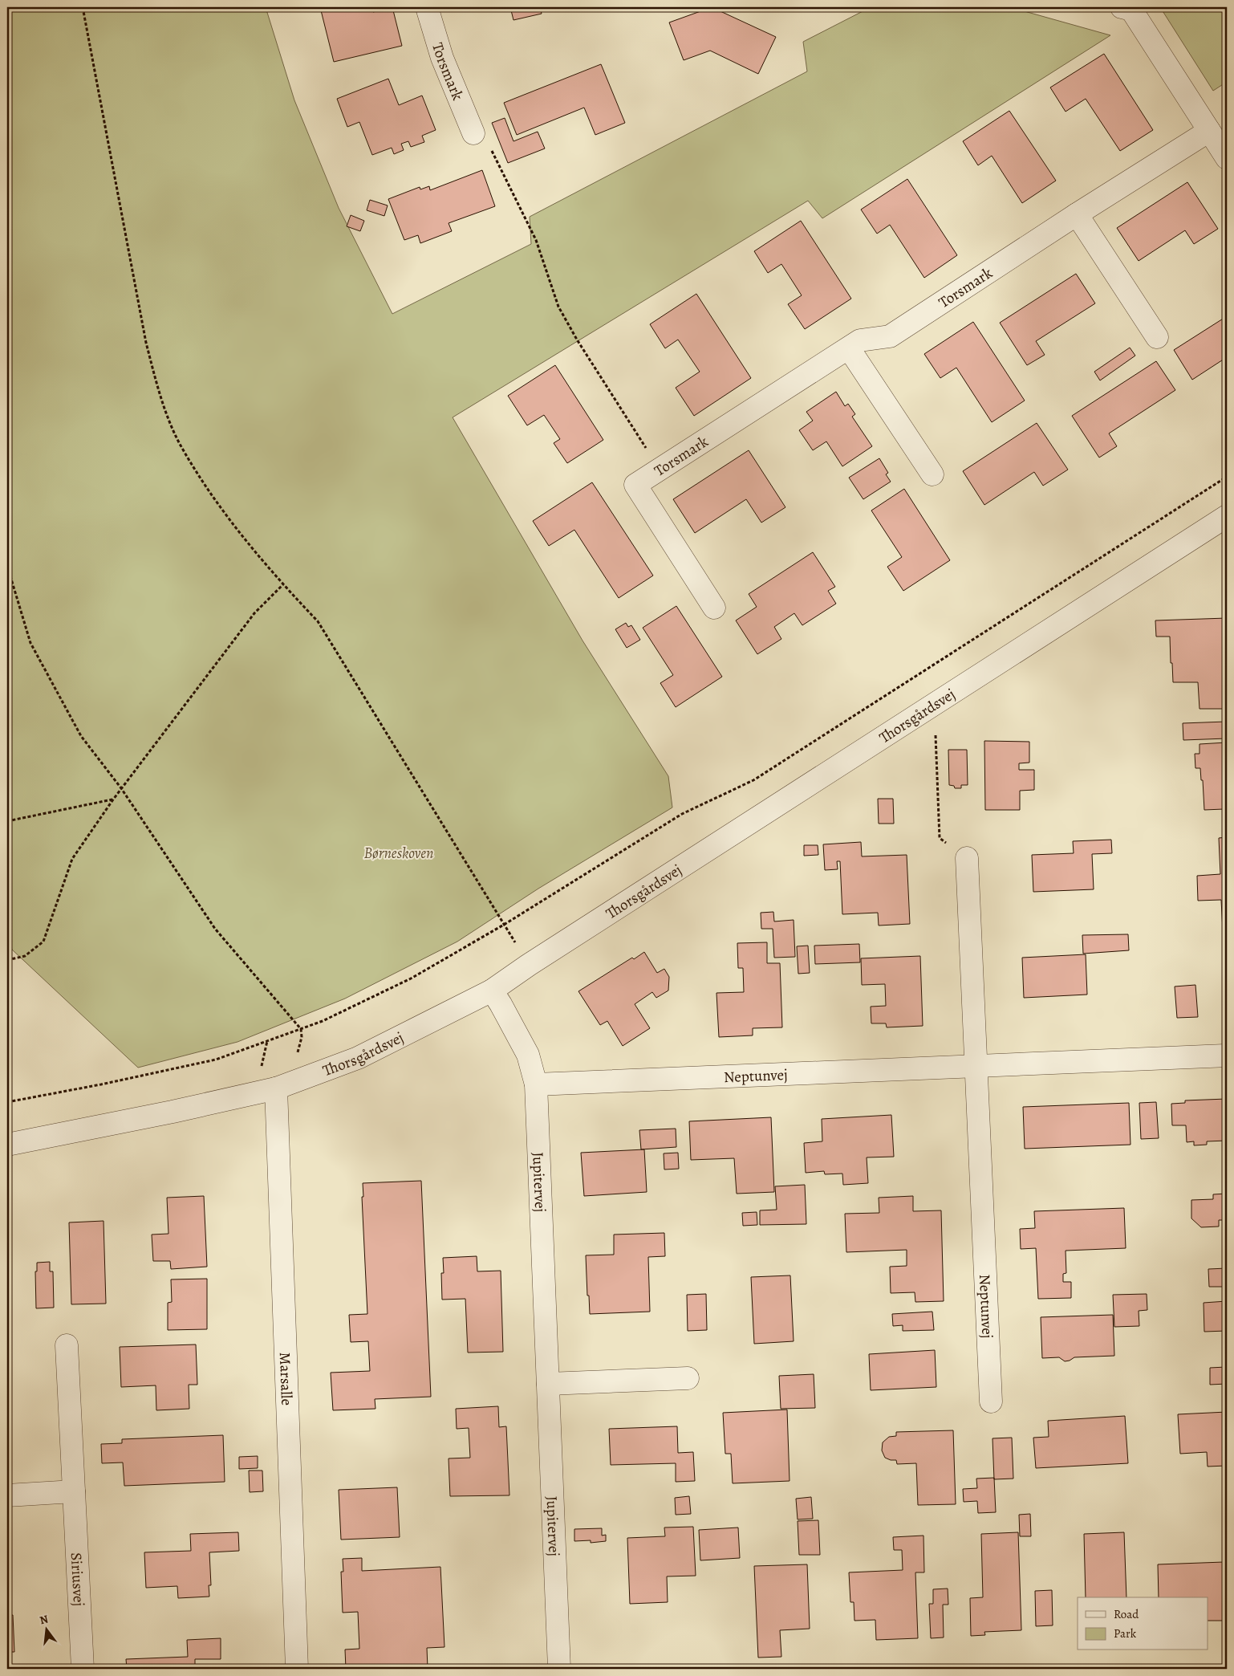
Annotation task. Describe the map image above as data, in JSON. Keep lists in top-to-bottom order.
{
  "streets": {
    "street": [
      "Torsmark",
      "Thorsgårdsvej",
      "Neptunvej",
      "Jupitervej",
      "Marsalle",
      "Siriusvej"
    ]
  },
  "crossings": [
    ["Thorsgårdsvej", "Jupitervej"],
    ["Thorsgårdsvej", "Marsalle"],
    ["Neptunvej", "Jupitervej"]
  ],
  "parks": ["Børneskoven"],
  "legend": ["Road", "Park"],
  "north": "top"
}
